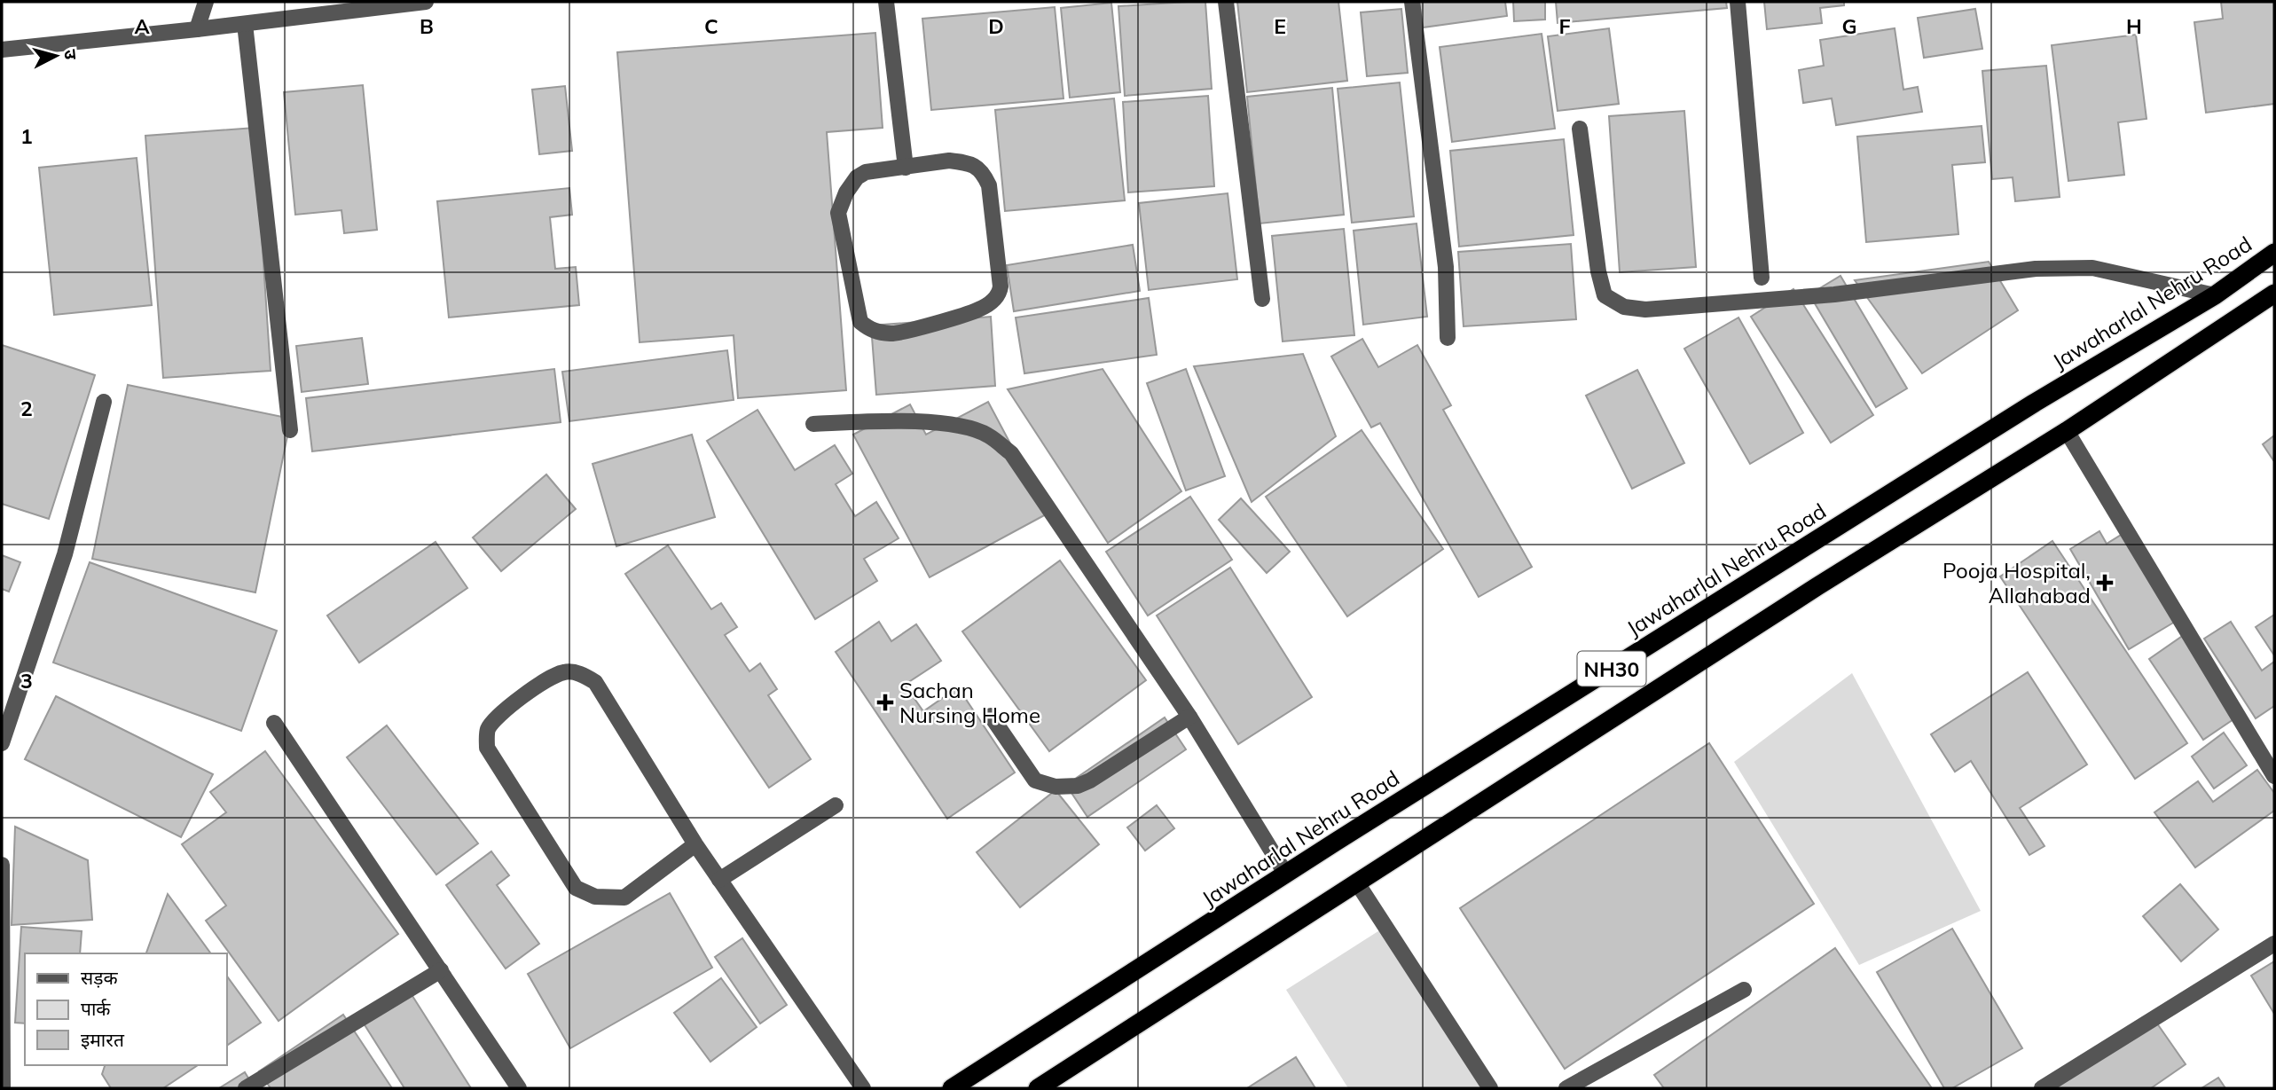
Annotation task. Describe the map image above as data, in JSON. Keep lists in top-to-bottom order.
{
  "streets": {
    "highway": ["Jawaharlal Nehru Road", "NH30"]
  },
  "places": {
    "health": ["Pooja Hospital, Allahabad", "Sachan Nursing Home"]
  },
  "legend": ["सड़क", "पार्क", "इमारत"],
  "north": "right",
  "grid": {
    "columns": [
      "A",
      "B",
      "C",
      "D",
      "E",
      "F",
      "G",
      "H"
    ],
    "rows": ["1", "2", "3"]
  }
}
